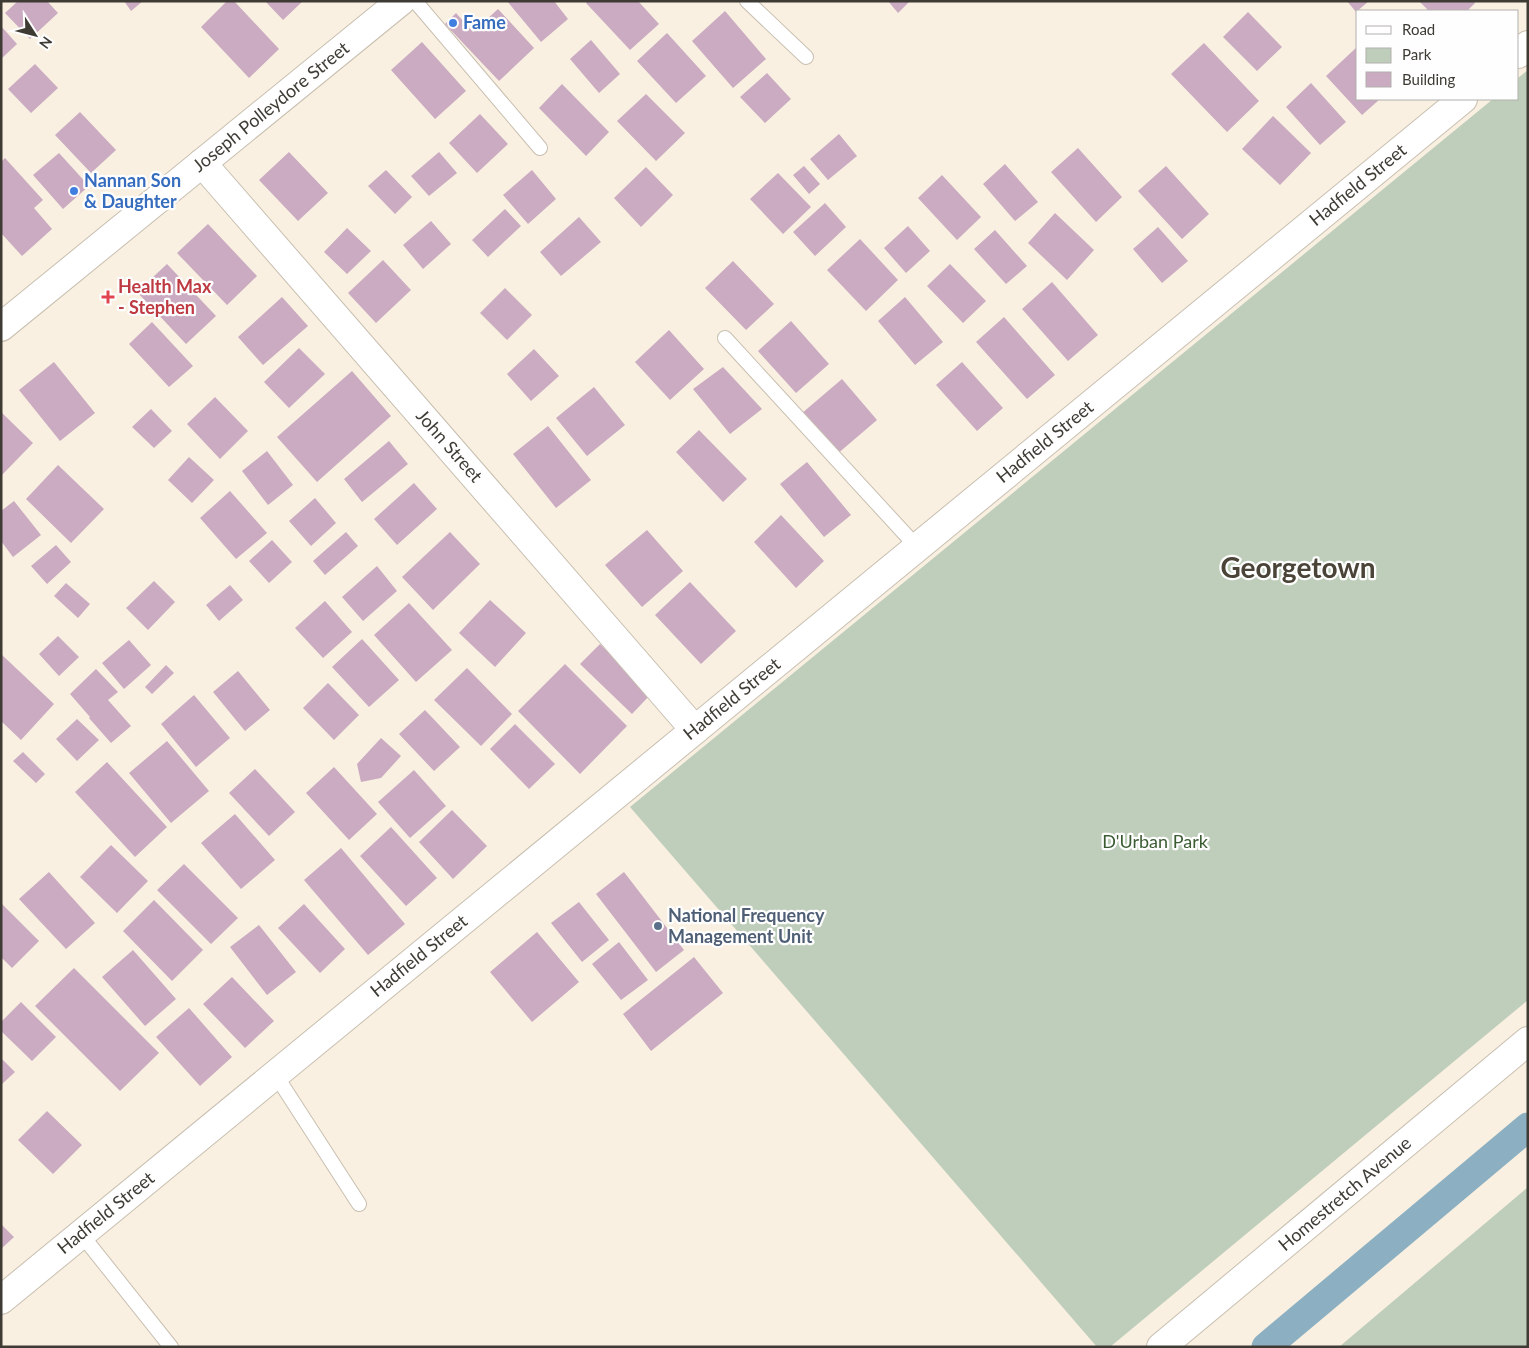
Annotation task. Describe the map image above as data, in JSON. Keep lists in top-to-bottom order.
{
  "streets": {
    "street": [
      "Joseph Polleydore Street",
      "Hadfield Street",
      "John Street",
      "Homestretch Avenue"
    ]
  },
  "crossings": [
    ["Joseph Polleydore Street", "John Street"],
    ["Hadfield Street", "John Street"]
  ],
  "districts": ["Georgetown"],
  "parks": ["D'Urban Park"],
  "places": {
    "other": ["Fame", "Nannan Son & Daughter", "National Frequency Management Unit"],
    "health": ["Health Max - Stephen"]
  },
  "legend": ["Road", "Park", "Building"],
  "north": "bottom right"
}
